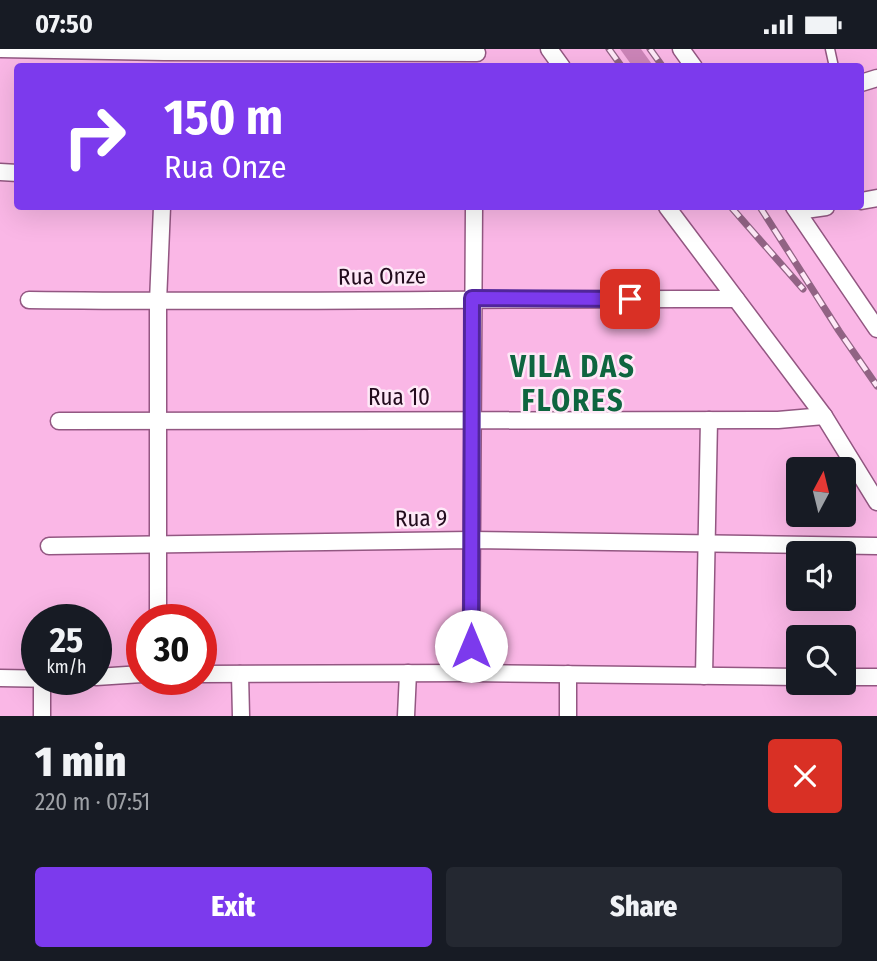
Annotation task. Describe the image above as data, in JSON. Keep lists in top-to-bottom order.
{
  "streets": {
    "street": ["Rua Onze", "Rua 10", "Rua 9"]
  },
  "districts": ["VILA DAS FLORES"],
  "north": "top",
  "page": {
    "status": "07:50",
    "turn": ["150 m", "Rua Onze"],
    "speed": "25 km/h",
    "limit": "30",
    "heading": ["1 min", "220 m · 07:51"],
    "buttons": ["Exit", "Share"]
  }
}
